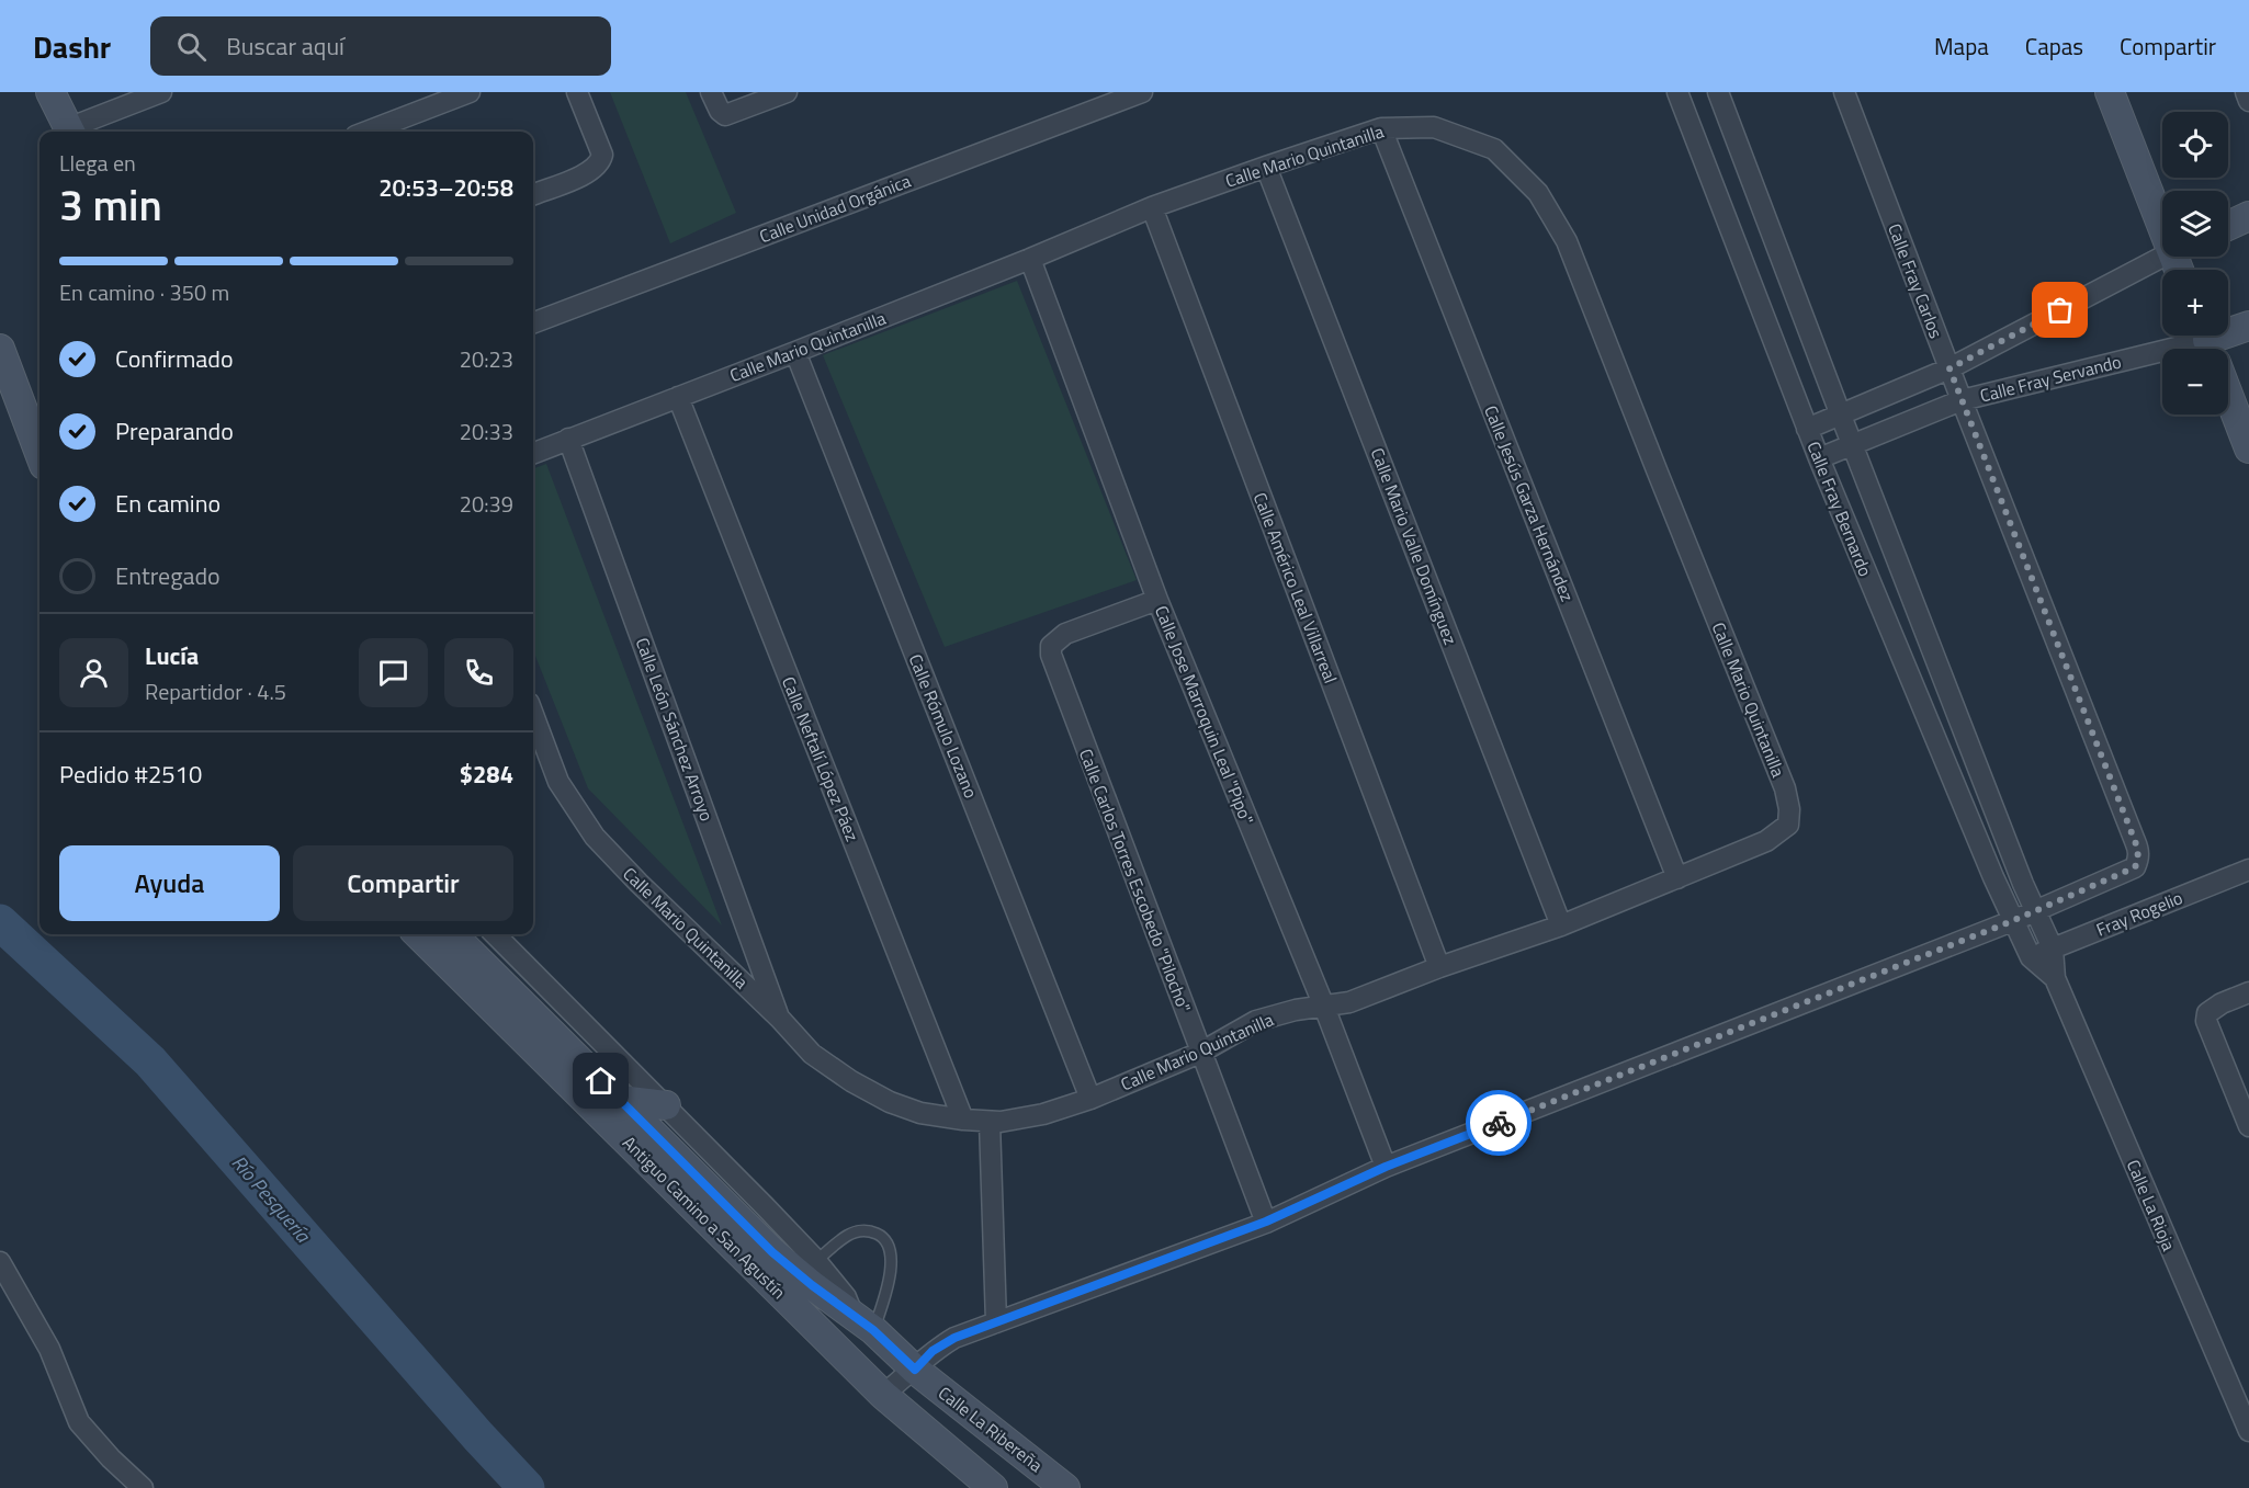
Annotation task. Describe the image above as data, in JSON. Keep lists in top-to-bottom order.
{
  "streets": {
    "street": [
      "Calle Mario Quintanilla",
      "Calle Unidad Orgánica",
      "Calle Fray Carlos",
      "Calle Fray Servando",
      "Calle Jesús Garza Hernández",
      "Calle Fray Bernardo",
      "Calle Mario Valle Domínguez",
      "Calle Américo Leal Villarreal",
      "Calle Jose Marroquin Leal \"Pipo\"",
      "Calle Rómulo Lozano",
      "Calle León Sánchez Arroyo",
      "Calle Neftalí López Páez",
      "Calle Carlos Torres Escobedo \"Pilocho\"",
      "Fray Rogelio",
      "Calle La Rioja",
      "Antiguo Camino a San Agustín",
      "Calle La Ribereña"
    ]
  },
  "crossings": [
    ["Calle Mario Quintanilla", "Calle Jesús Garza Hernández"],
    ["Calle Mario Quintanilla", "Calle Mario Valle Domínguez"],
    ["Calle Mario Quintanilla", "Calle Américo Leal Villarreal"],
    ["Calle Mario Quintanilla", "Calle Jose Marroquin Leal \"Pipo\""],
    ["Calle Mario Quintanilla", "Calle Rómulo Lozano"],
    ["Calle Mario Quintanilla", "Calle León Sánchez Arroyo"],
    ["Calle Mario Quintanilla", "Calle Neftalí López Páez"],
    ["Calle Mario Quintanilla", "Calle Carlos Torres Escobedo \"Pilocho\""],
    ["Calle Fray Carlos", "Calle Fray Servando"],
    ["Calle Fray Carlos", "Calle Fray Bernardo"],
    ["Calle Fray Carlos", "Calle Jose Marroquin Leal \"Pipo\""],
    ["Calle Fray Carlos", "Calle Carlos Torres Escobedo \"Pilocho\""],
    ["Calle Fray Carlos", "Calle La Rioja"],
    ["Calle Fray Carlos", "Antiguo Camino a San Agustín"],
    ["Calle Fray Carlos", "Calle La Ribereña"],
    ["Calle Fray Servando", "Calle Fray Bernardo"],
    ["Calle Fray Bernardo", "Calle La Rioja"],
    ["Calle Jose Marroquin Leal \"Pipo\"", "Calle Carlos Torres Escobedo \"Pilocho\""],
    ["Fray Rogelio", "Calle La Rioja"],
    ["Antiguo Camino a San Agustín", "Calle La Ribereña"]
  ],
  "water": ["Río Pesquería"],
  "page": {
    "header": "Dashr",
    "search": "Buscar aquí",
    "nav": ["Mapa", "Capas", "Compartir"],
    "map_buttons": ["+", "−"],
    "heading": ["3 min", "Llega en", "20:53–20:58"],
    "panel": [
      "Lucía",
      "Repartidor · 4.5",
      "Pedido #2510",
      "$284"
    ],
    "bar": "En camino · 350 m",
    "list": [
      ["Confirmado", "20:23"],
      ["Preparando", "20:33"],
      ["En camino", "20:39"],
      "Entregado"
    ],
    "buttons": ["Ayuda", "Compartir"]
  }
}
